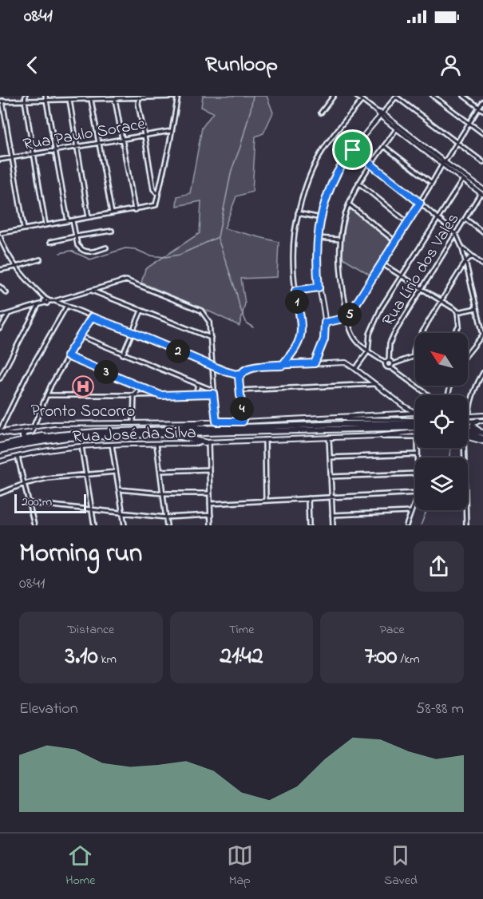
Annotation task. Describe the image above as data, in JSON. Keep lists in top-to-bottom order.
{
  "streets": {
    "street": ["Rua Paulo Sorace", "Rua Lírio dos Vales", "Rua José da Silva"]
  },
  "places": {
    "hospital": ["Pronto Socorro"]
  },
  "scale_bar": "200 m",
  "north": "top left",
  "page": {
    "status": "08:41",
    "header": "Runloop",
    "pins": [
      "1",
      "5",
      "2",
      "3",
      "4"
    ],
    "scale": "200 m",
    "heading": ["Morning run", "08:41"],
    "stats": [
      ["Distance", "3.10 km"],
      ["Time", "21:42"],
      ["Pace", "7:00 /km"]
    ],
    "chart": ["Elevation", "58–88 m"],
    "tabs": ["Home", "Map", "Saved"]
  }
}
